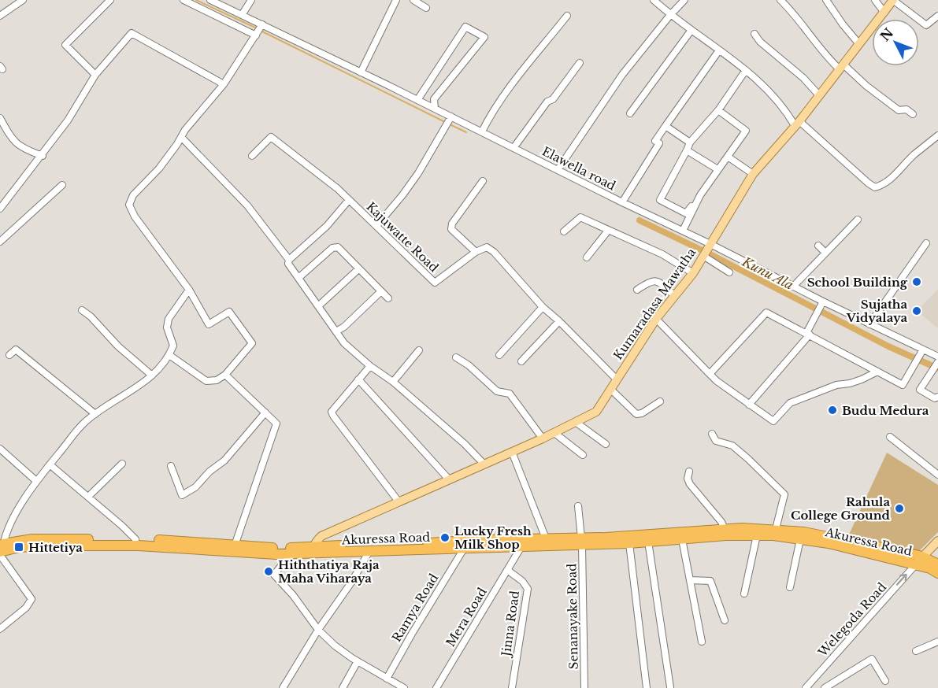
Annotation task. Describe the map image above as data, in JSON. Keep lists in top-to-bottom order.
{
  "streets": {
    "highway": ["Akuressa Road"],
    "main road": ["Kumaradasa Mawatha"],
    "street": [
      "Elawella road",
      "Kajuwatte Road",
      "Ramya Road",
      "Senanayake Road",
      "Mera Road",
      "Welegoda Road",
      "Jinna Road"
    ]
  },
  "crossings": [
    ["Elawella road", "Kumaradasa Mawatha"],
    ["Kumaradasa Mawatha", "Akuressa Road"],
    ["Akuressa Road", "Ramya Road"],
    ["Akuressa Road", "Senanayake Road"],
    ["Akuressa Road", "Mera Road"],
    ["Akuressa Road", "Welegoda Road"],
    ["Mera Road", "Jinna Road"]
  ],
  "one_way": ["Welegoda Road"],
  "water": ["Kunu Ala"],
  "places": {
    "other": [
      "School Building",
      "Sujatha Vidyalaya",
      "Budu Medura",
      "Rahula College Ground",
      "Lucky Fresh Milk Shop",
      "Hiththatiya Raja Maha Viharaya"
    ],
    "transit": ["Hittetiya"]
  },
  "north": "top left"
}
